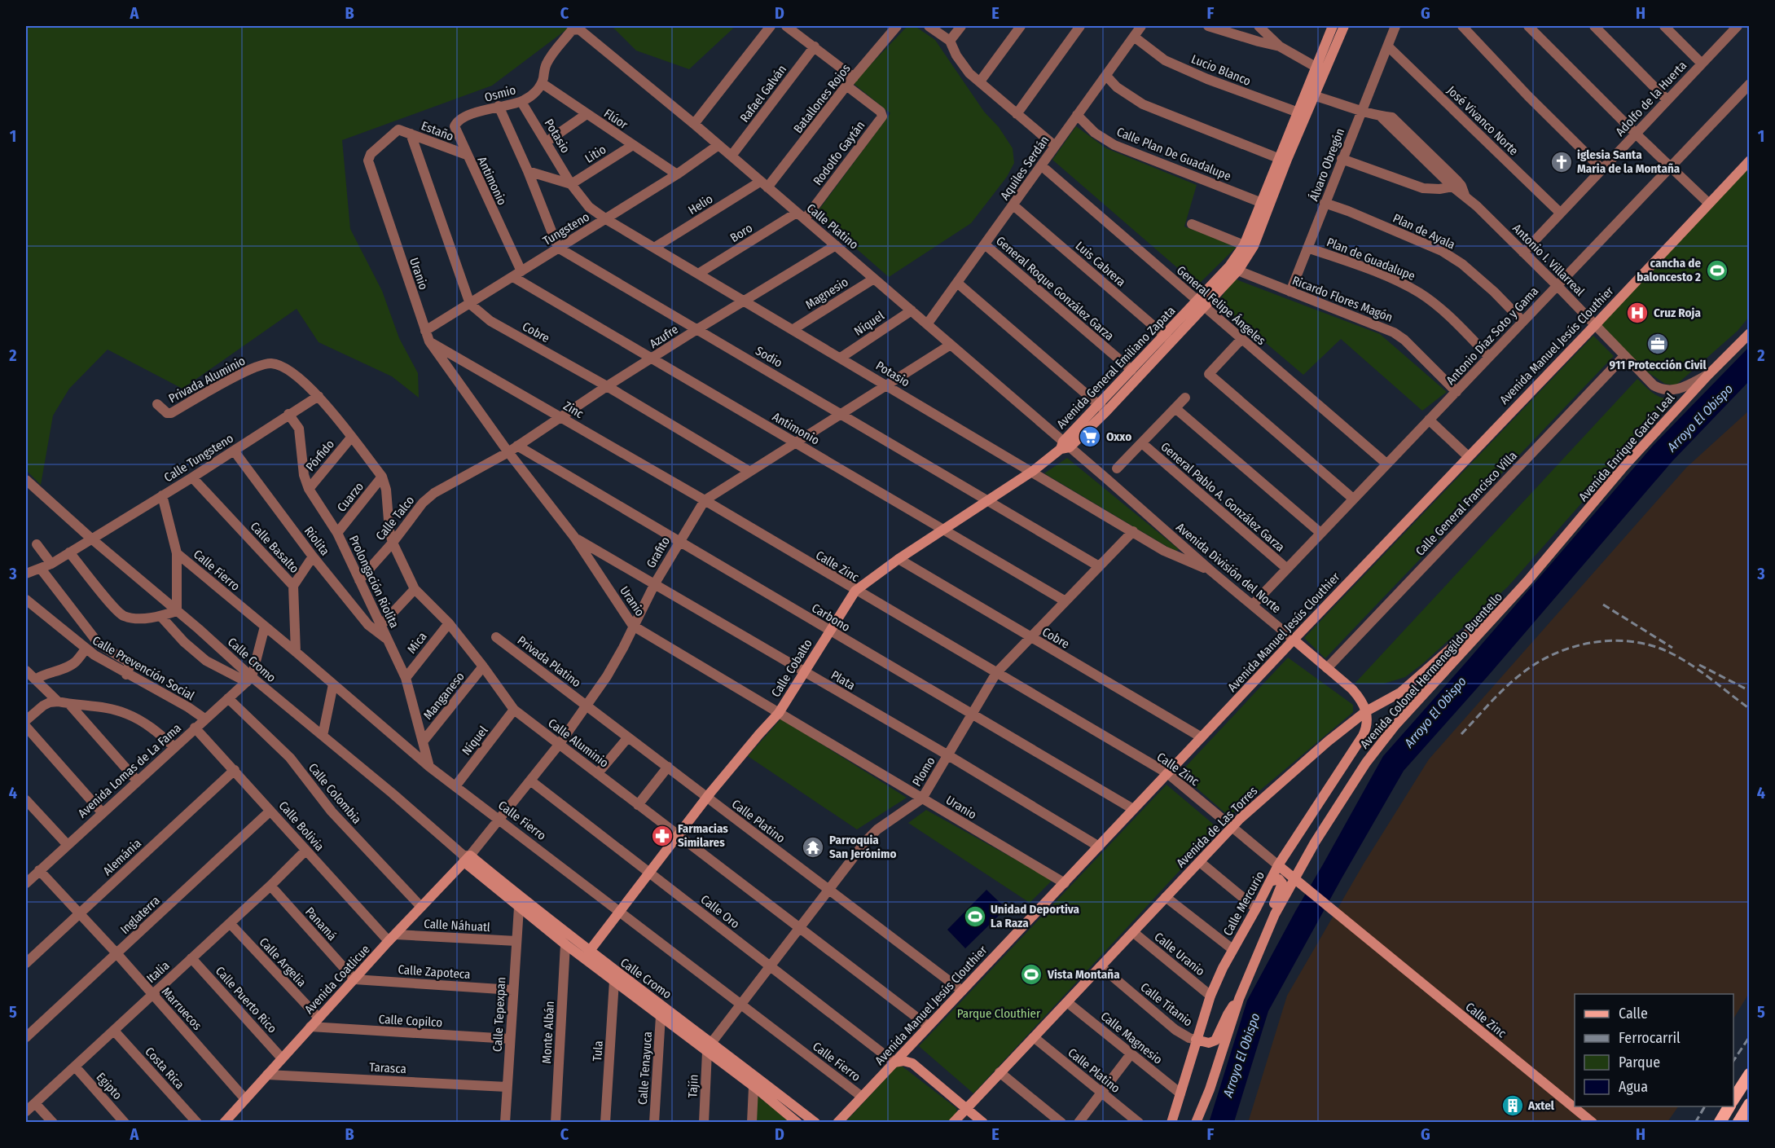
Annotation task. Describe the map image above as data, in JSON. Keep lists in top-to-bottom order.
{
  "streets": {
    "street": [
      "Lucio Blanco",
      "Osmio",
      "Rafael Galván",
      "Batallones Rojos",
      "Adolfo de la Huerta",
      "Flúor",
      "José Vivanco Norte",
      "Estaño",
      "Potasio",
      "Rodolfo Gaytán",
      "Litio",
      "Calle Plan De Guadalupe",
      "Álvaro Obregón",
      "Aquiles Serdán",
      "Antimonio",
      "Helio",
      "Calle Platino",
      "Tungsteno",
      "Plan de Ayala",
      "Boro",
      "Plan de Guadalupe",
      "Antonio I. Villarreal",
      "Luis Cabrera",
      "Uranio",
      "General Roque González Garza",
      "Magnesio",
      "Ricardo Flores Magón",
      "General Felipe Ángeles",
      "Níquel",
      "Cobre",
      "Antonio Díaz Soto y Gama",
      "Azufre",
      "Avenida Manuel Jesús Clouthier",
      "Sodio",
      "Avenida General Emiliano Zapata",
      "Privada Aluminio",
      "Zinc",
      "Avenida Enrique García Leal",
      "Pórfido",
      "Calle Tungsteno",
      "Cuarzo",
      "General Pablo A. González Garza",
      "Calle General Francisco Villa",
      "Calle Talco",
      "Riolita",
      "Calle Basalto",
      "Grafito",
      "Calle Zinc",
      "Avenida División del Norte",
      "Calle Fierro",
      "Prolongación Riolita",
      "Carbono",
      "Mica",
      "Calle Cromo",
      "Privada Platino",
      "Calle Prevención Social",
      "Calle Cobalto",
      "Avenida Colonel Hermenegildo Buentello",
      "Plata",
      "Manganeso",
      "Calle Aluminio",
      "Avenida Lomas de La Fama",
      "Plomo",
      "Calle Colombia",
      "Calle Bolivia",
      "Avenida de Las Torres",
      "Alemánia",
      "Calle Mercurio",
      "Calle Oro",
      "Inglaterra",
      "Panamá",
      "Calle Náhuatl",
      "Calle Uranio",
      "Calle Argelia",
      "Italia",
      "Calle Zapoteca",
      "Avenida Coatlicue",
      "Calle Puerto Rico",
      "Calle Titanio",
      "Marruecos",
      "Calle Tepexpan",
      "Calle Copilco",
      "Monte Albán",
      "Calle Magnesio",
      "Tula",
      "Costa Rica",
      "Tarasca",
      "Calle Tenayuca",
      "Egipto",
      "Tajín"
    ]
  },
  "crossings": [
    ["Lucio Blanco", "Aquiles Serdán"],
    ["Lucio Blanco", "Avenida General Emiliano Zapata"],
    ["Osmio", "Flúor"],
    ["Osmio", "Potasio"],
    ["Osmio", "Antimonio"],
    ["Osmio", "Calle Platino"],
    ["Rafael Galván", "Calle Platino"],
    ["Batallones Rojos", "Rodolfo Gaytán"],
    ["Batallones Rojos", "Helio"],
    ["Batallones Rojos", "Calle Platino"],
    ["Adolfo de la Huerta", "José Vivanco Norte"],
    ["Adolfo de la Huerta", "Antonio I. Villarreal"],
    ["Flúor", "Litio"],
    ["Flúor", "Tungsteno"],
    ["José Vivanco Norte", "Álvaro Obregón"],
    ["Estaño", "Antimonio"],
    ["Estaño", "Uranio"],
    ["Potasio", "Litio"],
    ["Potasio", "Helio"],
    ["Potasio", "Tungsteno"],
    ["Potasio", "Boro"],
    ["Potasio", "Magnesio"],
    ["Potasio", "Níquel"],
    ["Potasio", "Azufre"],
    ["Potasio", "Grafito"],
    ["Potasio", "Avenida División del Norte"],
    ["Potasio", "Calle Cobalto"],
    ["Potasio", "Plomo"],
    ["Rodolfo Gaytán", "Calle Platino"],
    ["Rodolfo Gaytán", "Boro"],
    ["Calle Plan De Guadalupe", "Aquiles Serdán"],
    ["Calle Plan De Guadalupe", "Avenida General Emiliano Zapata"],
    ["Álvaro Obregón", "Plan de Ayala"],
    ["Álvaro Obregón", "Plan de Guadalupe"],
    ["Álvaro Obregón", "Antonio I. Villarreal"],
    ["Álvaro Obregón", "Ricardo Flores Magón"],
    ["Aquiles Serdán", "Calle Platino"],
    ["Aquiles Serdán", "Luis Cabrera"],
    ["Aquiles Serdán", "General Roque González Garza"],
    ["Aquiles Serdán", "General Felipe Ángeles"],
    ["Antimonio", "Tungsteno"],
    ["Antimonio", "Azufre"],
    ["Antimonio", "Grafito"],
    ["Antimonio", "Calle Cobalto"],
    ["Antimonio", "Plomo"],
    ["Helio", "Calle Platino"],
    ["Calle Platino", "Tungsteno"],
    ["Calle Platino", "Boro"],
    ["Calle Platino", "Magnesio"],
    ["Calle Platino", "Níquel"],
    ["Calle Platino", "Azufre"],
    ["Calle Platino", "Avenida Manuel Jesús Clouthier"],
    ["Calle Platino", "Avenida General Emiliano Zapata"],
    ["Calle Platino", "Grafito"],
    ["Calle Platino", "Avenida División del Norte"],
    ["Calle Platino", "Privada Platino"],
    ["Calle Platino", "Calle Cobalto"],
    ["Calle Platino", "Plomo"],
    ["Calle Platino", "Avenida de Las Torres"],
    ["Tungsteno", "Uranio"],
    ["Tungsteno", "Cobre"],
    ["Tungsteno", "Sodio"],
    ["Plan de Ayala", "Antonio Díaz Soto y Gama"],
    ["Plan de Guadalupe", "Antonio Díaz Soto y Gama"],
    ["Antonio I. Villarreal", "Antonio Díaz Soto y Gama"],
    ["Antonio I. Villarreal", "Avenida Manuel Jesús Clouthier"],
    ["Antonio I. Villarreal", "Avenida General Emiliano Zapata"],
    ["Antonio I. Villarreal", "Avenida Enrique García Leal"],
    ["Antonio I. Villarreal", "Calle General Francisco Villa"],
    ["Luis Cabrera", "Avenida General Emiliano Zapata"],
    ["Uranio", "Azufre"],
    ["Uranio", "Avenida Manuel Jesús Clouthier"],
    ["Uranio", "Zinc"],
    ["Uranio", "Calle Talco"],
    ["Uranio", "Grafito"],
    ["Uranio", "Calle Cobalto"],
    ["Uranio", "Plata"],
    ["Uranio", "Plomo"],
    ["General Roque González Garza", "Avenida General Emiliano Zapata"],
    ["Ricardo Flores Magón", "Antonio Díaz Soto y Gama"],
    ["Ricardo Flores Magón", "Avenida General Emiliano Zapata"],
    ["General Felipe Ángeles", "Antonio Díaz Soto y Gama"],
    ["General Felipe Ángeles", "Avenida General Emiliano Zapata"],
    ["Níquel", "Calle Fierro"],
    ["Níquel", "Calle Aluminio"],
    ["Cobre", "Azufre"],
    ["Cobre", "Avenida Manuel Jesús Clouthier"],
    ["Cobre", "Grafito"],
    ["Cobre", "Calle Cobalto"],
    ["Cobre", "Plomo"],
    ["Antonio Díaz Soto y Gama", "General Pablo A. González Garza"],
    ["Antonio Díaz Soto y Gama", "Avenida División del Norte"],
    ["Azufre", "Sodio"],
    ["Azufre", "Zinc"],
    ["Azufre", "Calle Talco"],
    ["Azufre", "Carbono"],
    ["Avenida Manuel Jesús Clouthier", "Calle Zinc"],
    ["Avenida Manuel Jesús Clouthier", "Avenida División del Norte"],
    ["Avenida Manuel Jesús Clouthier", "Calle Fierro"],
    ["Avenida Manuel Jesús Clouthier", "Carbono"],
    ["Avenida Manuel Jesús Clouthier", "Plata"],
    ["Avenida Manuel Jesús Clouthier", "Calle Aluminio"],
    ["Avenida Manuel Jesús Clouthier", "Calle Oro"],
    ["Sodio", "Grafito"],
    ["Sodio", "Calle Cobalto"],
    ["Sodio", "Plomo"],
    ["Avenida General Emiliano Zapata", "Avenida División del Norte"],
    ["Avenida General Emiliano Zapata", "Calle Cobalto"],
    ["Privada Aluminio", "Calle Tungsteno"],
    ["Privada Aluminio", "Calle Aluminio"],
    ["Zinc", "Grafito"],
    ["Zinc", "Calle Zinc"],
    ["Avenida Enrique García Leal", "Avenida Colonel Hermenegildo Buentello"],
    ["Avenida Enrique García Leal", "Avenida de Las Torres"],
    ["Pórfido", "Prolongación Riolita"],
    ["Pórfido", "Calle Aluminio"],
    ["Calle Tungsteno", "Riolita"],
    ["Calle Tungsteno", "Calle Basalto"],
    ["Calle Tungsteno", "Prolongación Riolita"],
    ["Calle Tungsteno", "Calle Cromo"],
    ["Calle Tungsteno", "Calle Aluminio"],
    ["Cuarzo", "Prolongación Riolita"],
    ["Cuarzo", "Calle Aluminio"],
    ["Calle General Francisco Villa", "Avenida División del Norte"],
    ["Calle Talco", "Prolongación Riolita"],
    ["Calle Talco", "Calle Aluminio"],
    ["Riolita", "Prolongación Riolita"],
    ["Calle Basalto", "Calle Fierro"],
    ["Grafito", "Calle Zinc"],
    ["Grafito", "Calle Fierro"],
    ["Grafito", "Carbono"],
    ["Grafito", "Calle Cromo"],
    ["Grafito", "Privada Platino"],
    ["Grafito", "Plata"],
    ["Grafito", "Calle Aluminio"],
    ["Grafito", "Calle Oro"],
    ["Grafito", "Avenida Coatlicue"],
    ["Calle Zinc", "Calle Cobalto"],
    ["Calle Zinc", "Avenida Colonel Hermenegildo Buentello"],
    ["Calle Zinc", "Plomo"],
    ["Calle Zinc", "Avenida de Las Torres"],
    ["Calle Zinc", "Calle Mercurio"],
    ["Avenida División del Norte", "Calle Cobalto"],
    ["Avenida División del Norte", "Avenida de Las Torres"],
    ["Avenida División del Norte", "Calle Mercurio"],
    ["Calle Fierro", "Prolongación Riolita"],
    ["Calle Fierro", "Calle Cobalto"],
    ["Calle Fierro", "Plomo"],
    ["Prolongación Riolita", "Mica"],
    ["Prolongación Riolita", "Manganeso"],
    ["Carbono", "Calle Cobalto"],
    ["Carbono", "Plomo"],
    ["Mica", "Calle Aluminio"],
    ["Calle Cromo", "Calle Cobalto"],
    ["Calle Cromo", "Avenida Lomas de La Fama"],
    ["Calle Cromo", "Plomo"],
    ["Calle Cromo", "Avenida Coatlicue"],
    ["Calle Cromo", "Calle Tepexpan"],
    ["Calle Cromo", "Monte Albán"],
    ["Calle Cromo", "Tula"],
    ["Calle Cromo", "Calle Tenayuca"],
    ["Calle Cromo", "Tajín"],
    ["Calle Prevención Social", "Avenida Lomas de La Fama"],
    ["Calle Cobalto", "Plata"],
    ["Calle Cobalto", "Calle Aluminio"],
    ["Calle Cobalto", "Calle Oro"],
    ["Avenida Colonel Hermenegildo Buentello", "Avenida de Las Torres"],
    ["Plata", "Plomo"],
    ["Manganeso", "Calle Aluminio"],
    ["Calle Aluminio", "Plomo"],
    ["Avenida Lomas de La Fama", "Calle Colombia"],
    ["Avenida Lomas de La Fama", "Calle Bolivia"],
    ["Avenida Lomas de La Fama", "Marruecos"],
    ["Plomo", "Calle Oro"],
    ["Plomo", "Tajín"],
    ["Calle Colombia", "Avenida Coatlicue"],
    ["Calle Bolivia", "Alemánia"],
    ["Calle Bolivia", "Inglaterra"],
    ["Calle Bolivia", "Calle Náhuatl"],
    ["Calle Bolivia", "Italia"],
    ["Calle Bolivia", "Avenida Coatlicue"],
    ["Avenida de Las Torres", "Calle Mercurio"],
    ["Avenida de Las Torres", "Calle Uranio"],
    ["Avenida de Las Torres", "Calle Titanio"],
    ["Avenida de Las Torres", "Calle Magnesio"],
    ["Alemánia", "Marruecos"],
    ["Calle Mercurio", "Calle Uranio"],
    ["Calle Mercurio", "Calle Titanio"],
    ["Calle Mercurio", "Calle Magnesio"],
    ["Inglaterra", "Marruecos"],
    ["Panamá", "Italia"],
    ["Panamá", "Calle Zapoteca"],
    ["Panamá", "Avenida Coatlicue"],
    ["Calle Náhuatl", "Avenida Coatlicue"],
    ["Calle Náhuatl", "Calle Tepexpan"],
    ["Calle Argelia", "Italia"],
    ["Calle Argelia", "Avenida Coatlicue"],
    ["Italia", "Calle Puerto Rico"],
    ["Italia", "Marruecos"],
    ["Italia", "Costa Rica"],
    ["Italia", "Egipto"],
    ["Calle Zapoteca", "Avenida Coatlicue"],
    ["Calle Zapoteca", "Calle Tepexpan"],
    ["Avenida Coatlicue", "Calle Puerto Rico"],
    ["Avenida Coatlicue", "Marruecos"],
    ["Avenida Coatlicue", "Calle Copilco"],
    ["Avenida Coatlicue", "Tarasca"],
    ["Calle Tepexpan", "Calle Copilco"],
    ["Calle Tepexpan", "Tarasca"]
  ],
  "water": ["Arroyo El Obispo"],
  "parks": ["Parque Clouthier"],
  "places": {
    "church": ["iglesia Santa Maria de la Montaña"],
    "sports": ["cancha de baloncesto 2", "Unidad Deportiva La Raza", "Vista Montaña"],
    "hospital": ["Cruz Roja"],
    "office": ["911 Protección Civil"],
    "supermarket": ["Oxxo"],
    "pharmacy": ["Farmacias Similares"],
    "temple": ["Parroquia San Jerónimo"],
    "building": ["Axtel"]
  },
  "legend": [
    "Calle",
    "Ferrocarril",
    "Parque",
    "Agua"
  ],
  "grid": {
    "columns": [
      "A",
      "B",
      "C",
      "D",
      "E",
      "F",
      "G",
      "H"
    ],
    "rows": [
      "1",
      "2",
      "3",
      "4",
      "5"
    ]
  }
}
